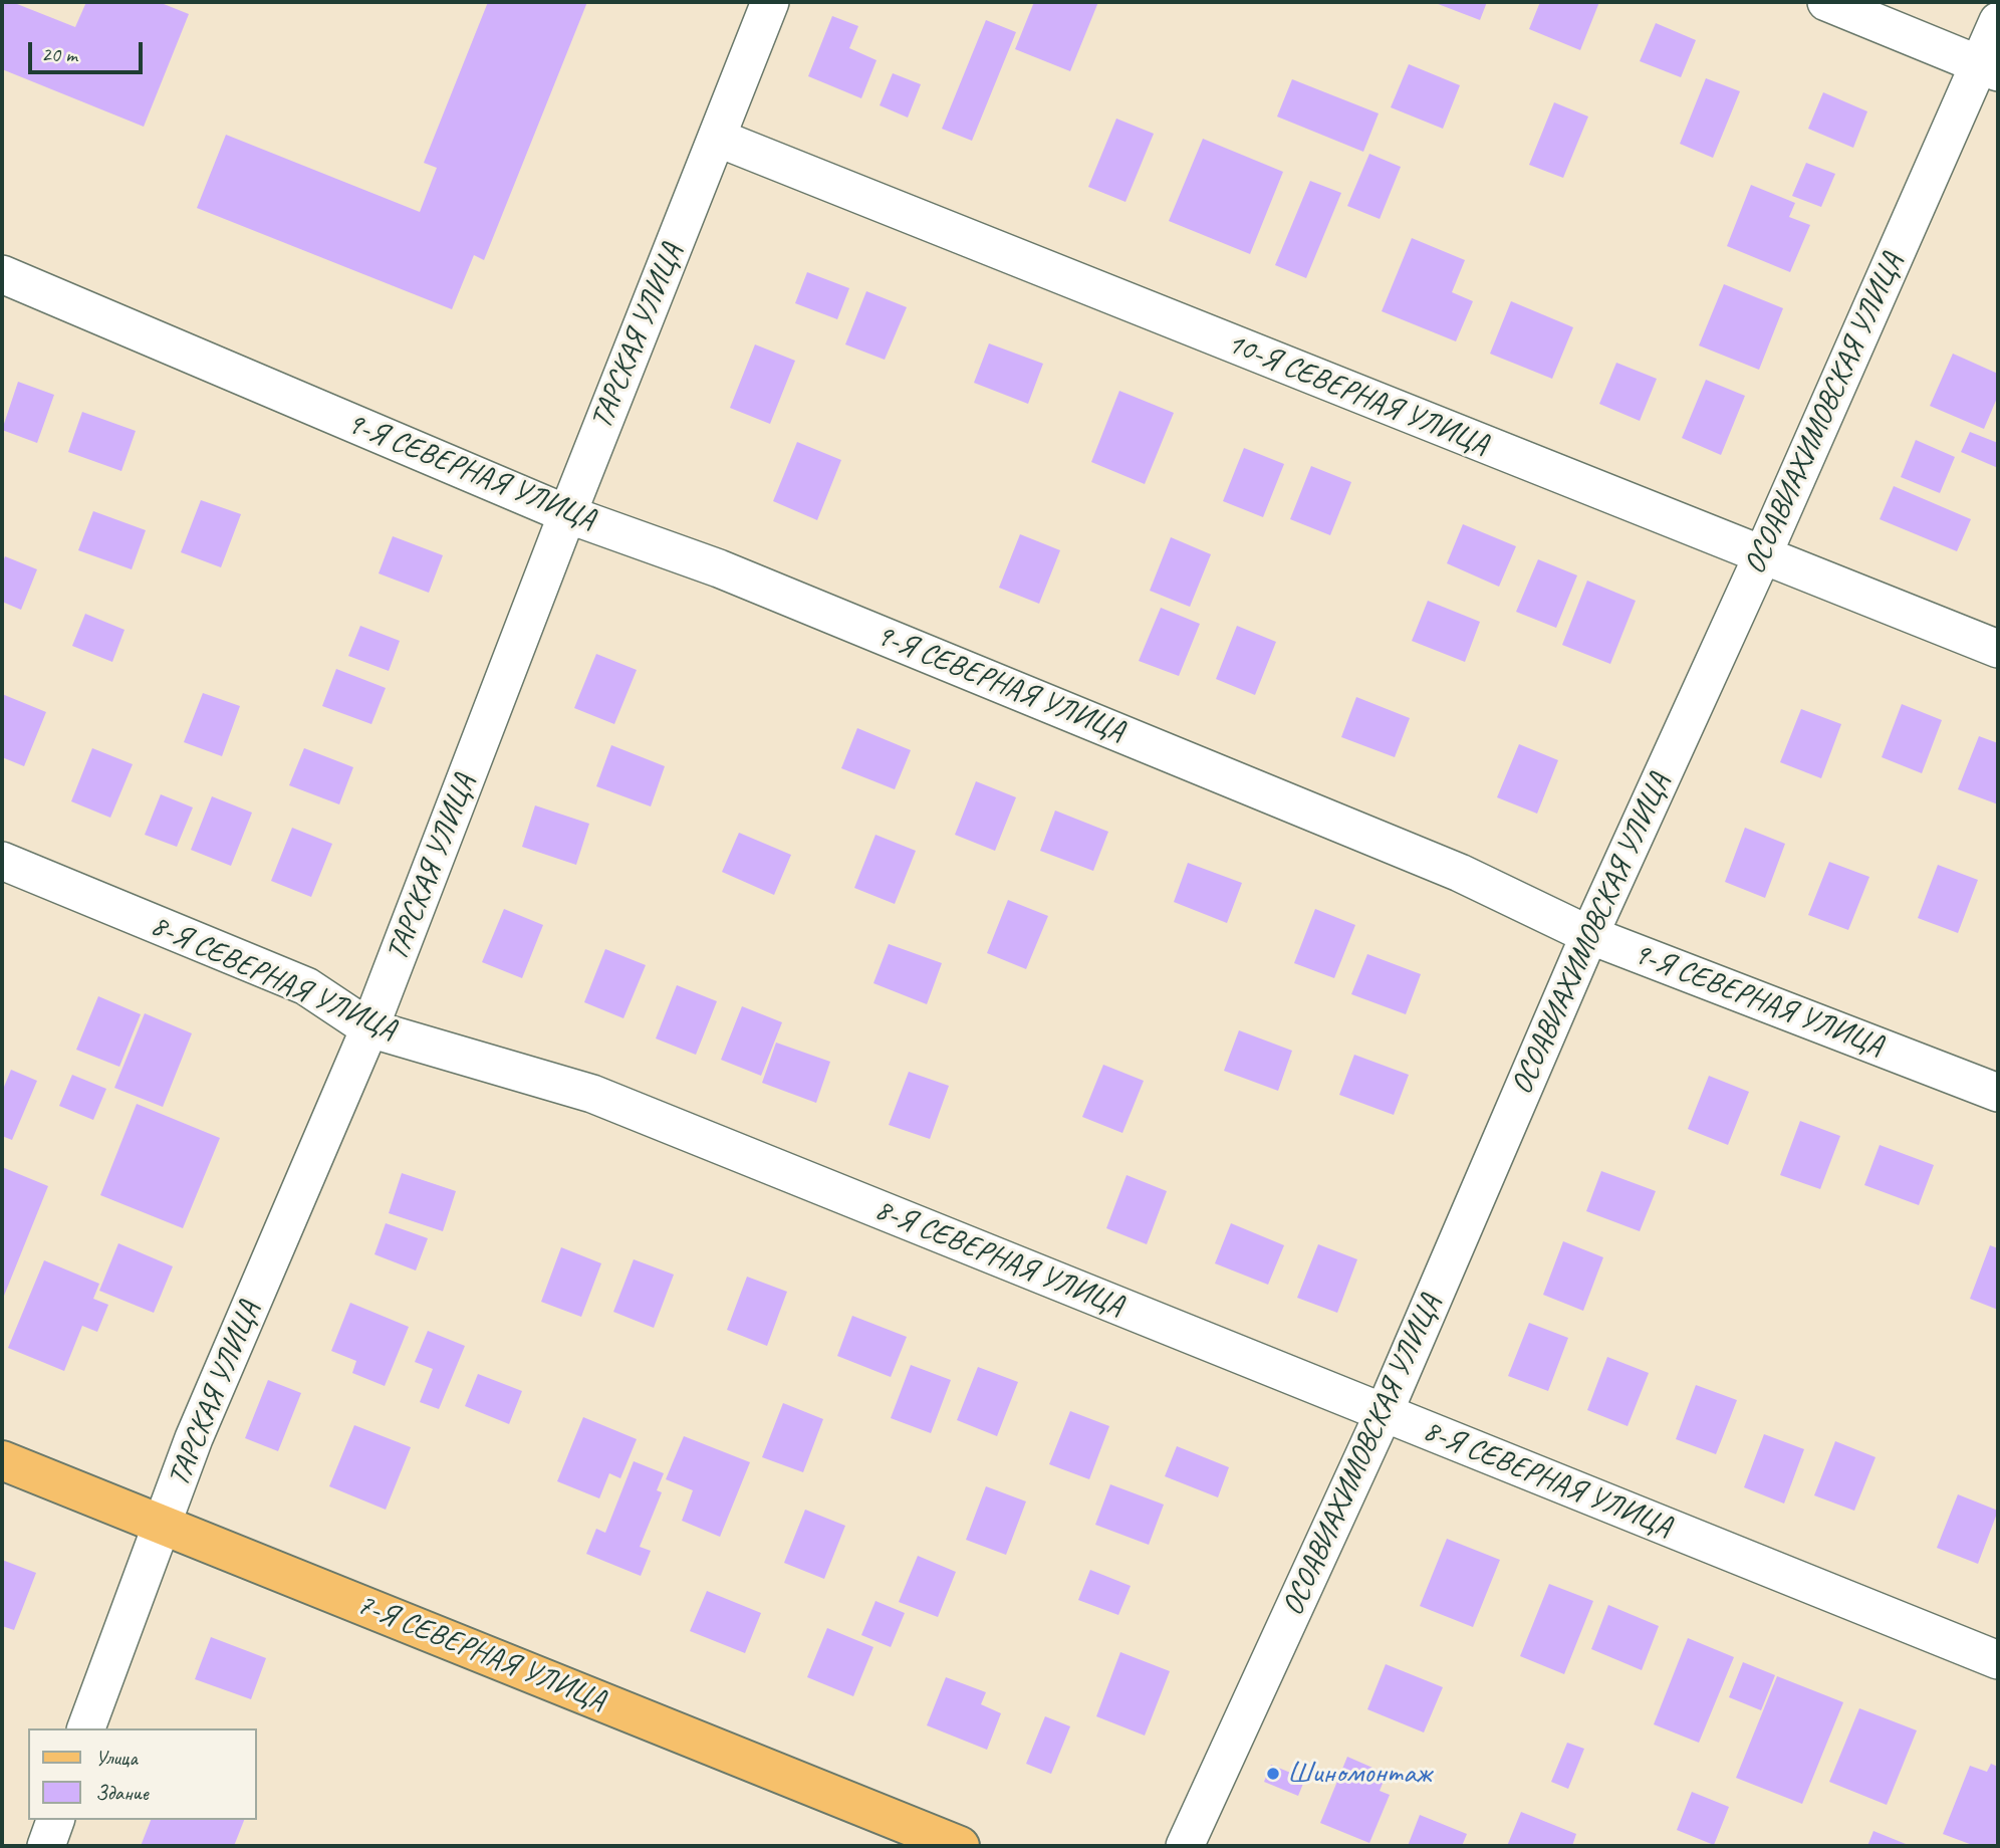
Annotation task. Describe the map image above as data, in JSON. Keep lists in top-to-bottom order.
{
  "streets": {
    "main road": ["7-Я СЕВЕРНАЯ УЛИЦА"],
    "street": [
      "ТАРСКАЯ УЛИЦА",
      "10-Я СЕВЕРНАЯ УЛИЦА",
      "ОСОАВИАХИМОВСКАЯ УЛИЦА",
      "9-Я СЕВЕРНАЯ УЛИЦА",
      "8-Я СЕВЕРНАЯ УЛИЦА"
    ]
  },
  "crossings": [
    ["ТАРСКАЯ УЛИЦА", "10-Я СЕВЕРНАЯ УЛИЦА"],
    ["ТАРСКАЯ УЛИЦА", "9-Я СЕВЕРНАЯ УЛИЦА"],
    ["ТАРСКАЯ УЛИЦА", "8-Я СЕВЕРНАЯ УЛИЦА"],
    ["ТАРСКАЯ УЛИЦА", "7-Я СЕВЕРНАЯ УЛИЦА"],
    ["10-Я СЕВЕРНАЯ УЛИЦА", "ОСОАВИАХИМОВСКАЯ УЛИЦА"],
    ["ОСОАВИАХИМОВСКАЯ УЛИЦА", "9-Я СЕВЕРНАЯ УЛИЦА"],
    ["ОСОАВИАХИМОВСКАЯ УЛИЦА", "8-Я СЕВЕРНАЯ УЛИЦА"]
  ],
  "places": ["Шиномонтаж"],
  "legend": ["Улица", "Здание"],
  "scale_bar": "20 m"
}
